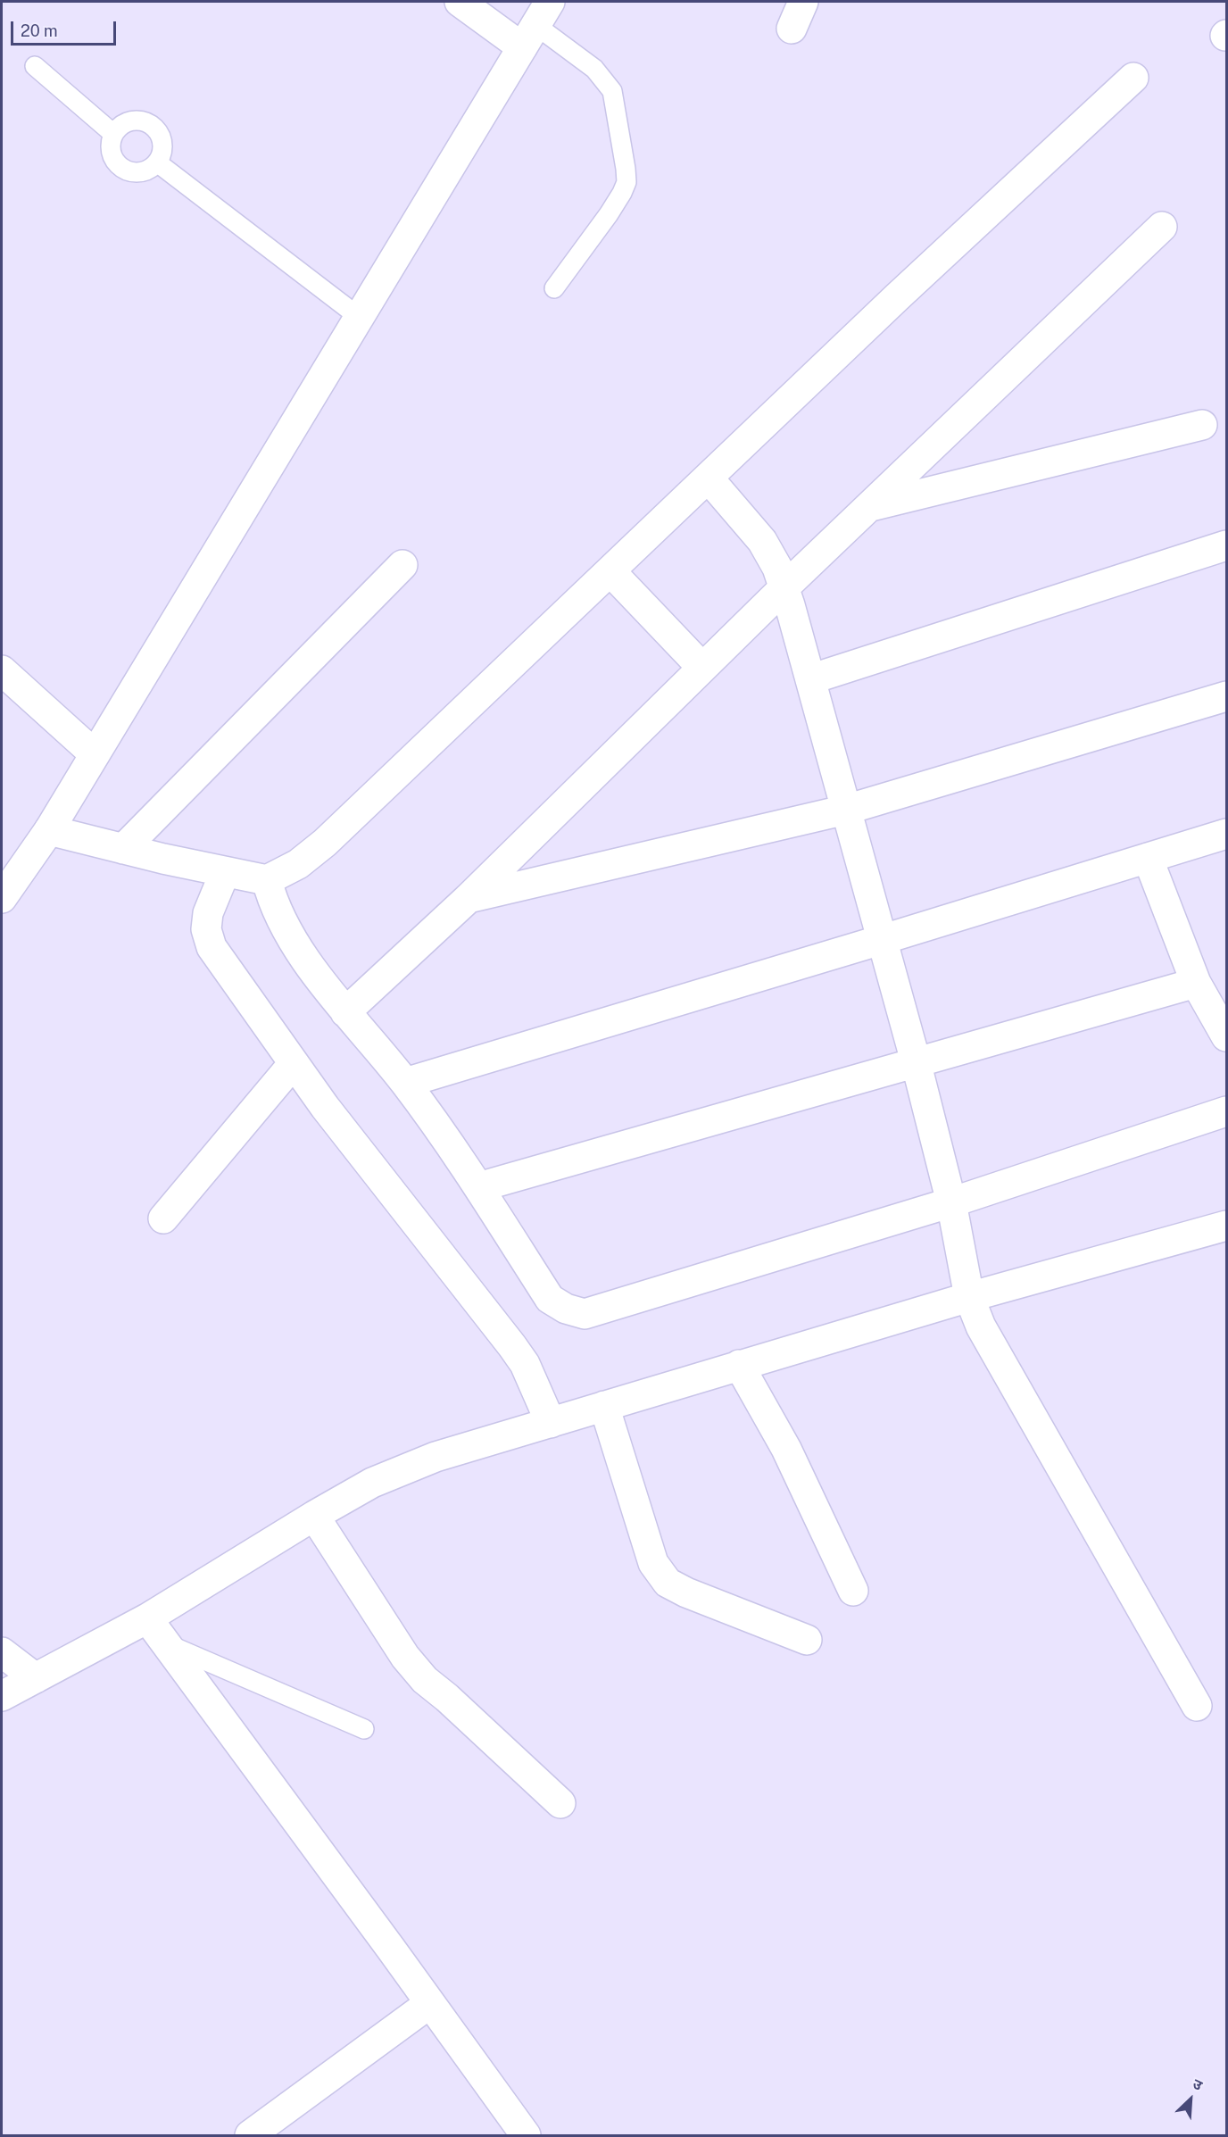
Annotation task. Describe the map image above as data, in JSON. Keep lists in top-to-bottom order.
{
  "scale_bar": "20 m",
  "north": "top right"
}
